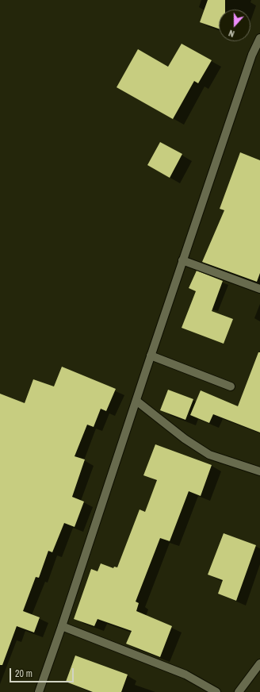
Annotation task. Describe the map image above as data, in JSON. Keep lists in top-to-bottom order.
{
  "scale_bar": "20 m",
  "north": "bottom"
}
